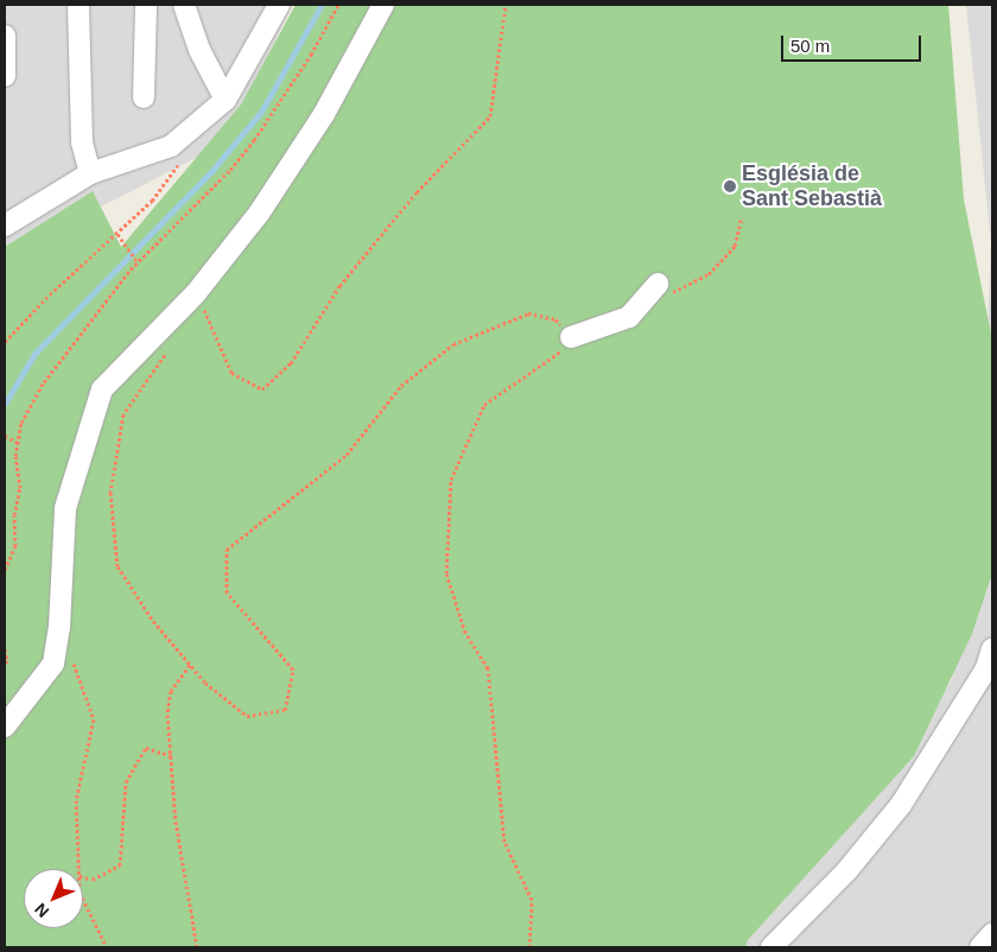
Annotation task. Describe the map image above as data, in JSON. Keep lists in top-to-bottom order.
{
  "places": ["Església de Sant Sebastià"],
  "scale_bar": "50 m",
  "north": "bottom left"
}
